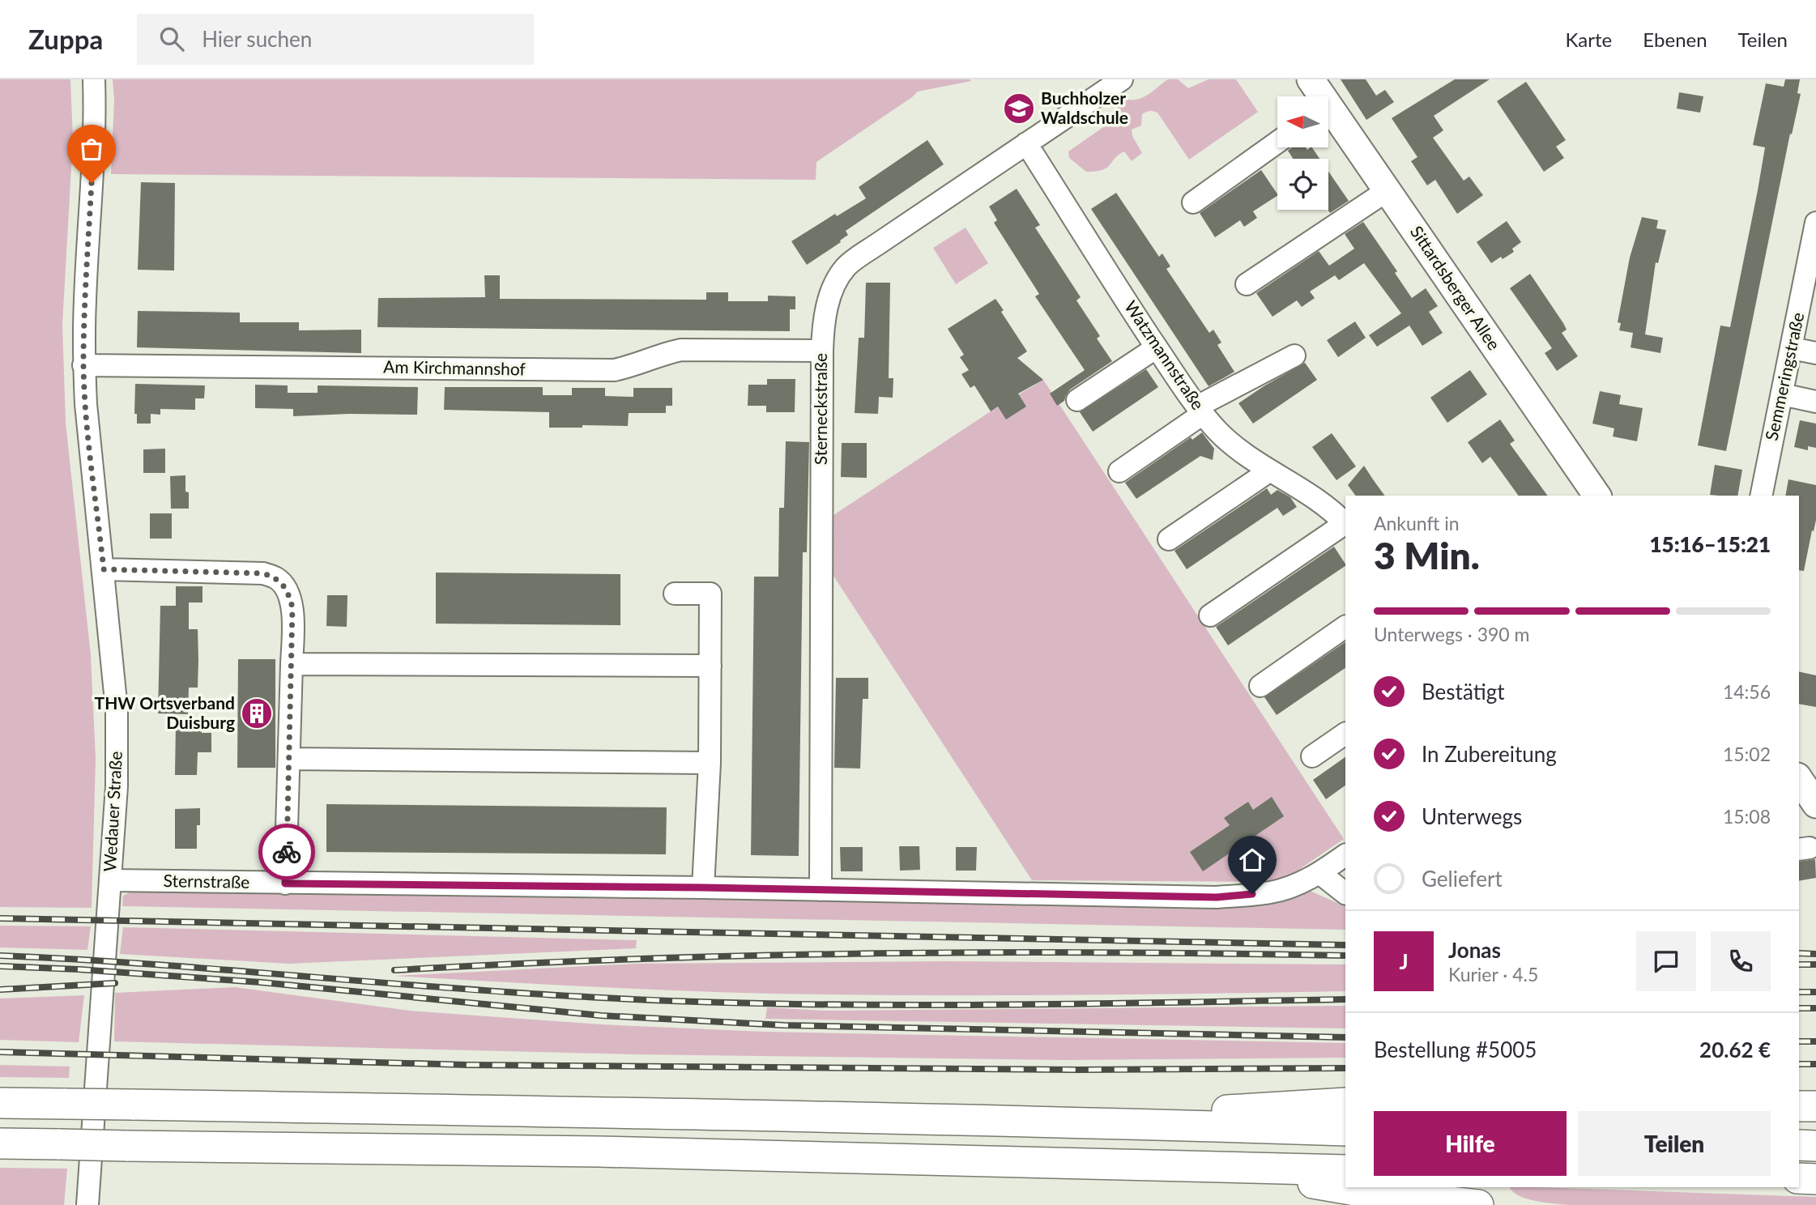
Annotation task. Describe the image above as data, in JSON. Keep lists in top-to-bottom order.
{
  "streets": {
    "main road": ["Sittardsberger Allee"],
    "street": [
      "Watzmannstraße",
      "Am Kirchmannshof",
      "Semmeringstraße",
      "Sterneckstraße",
      "Wedauer Straße",
      "Sternstraße"
    ]
  },
  "crossings": [
    ["Watzmannstraße", "Sterneckstraße"],
    ["Am Kirchmannshof", "Sterneckstraße"],
    ["Am Kirchmannshof", "Wedauer Straße"],
    ["Sterneckstraße", "Sternstraße"],
    ["Wedauer Straße", "Sternstraße"]
  ],
  "places": {
    "school or university": ["Buchholzer Waldschule"],
    "building": ["THW Ortsverband Duisburg"]
  },
  "north": "left",
  "page": {
    "header": "Zuppa",
    "search": "Hier suchen",
    "nav": ["Karte", "Ebenen", "Teilen"],
    "heading": ["3 Min.", "Ankunft in", "15:16–15:21"],
    "panel": [
      "Jonas",
      "Kurier · 4.5",
      "Bestellung #5005",
      "20.62 €"
    ],
    "bar": "Unterwegs · 390 m",
    "list": [
      ["Bestätigt", "14:56"],
      ["In Zubereitung", "15:02"],
      ["Unterwegs", "15:08"],
      "Geliefert"
    ],
    "round": "J",
    "buttons": ["Hilfe", "Teilen"]
  }
}
